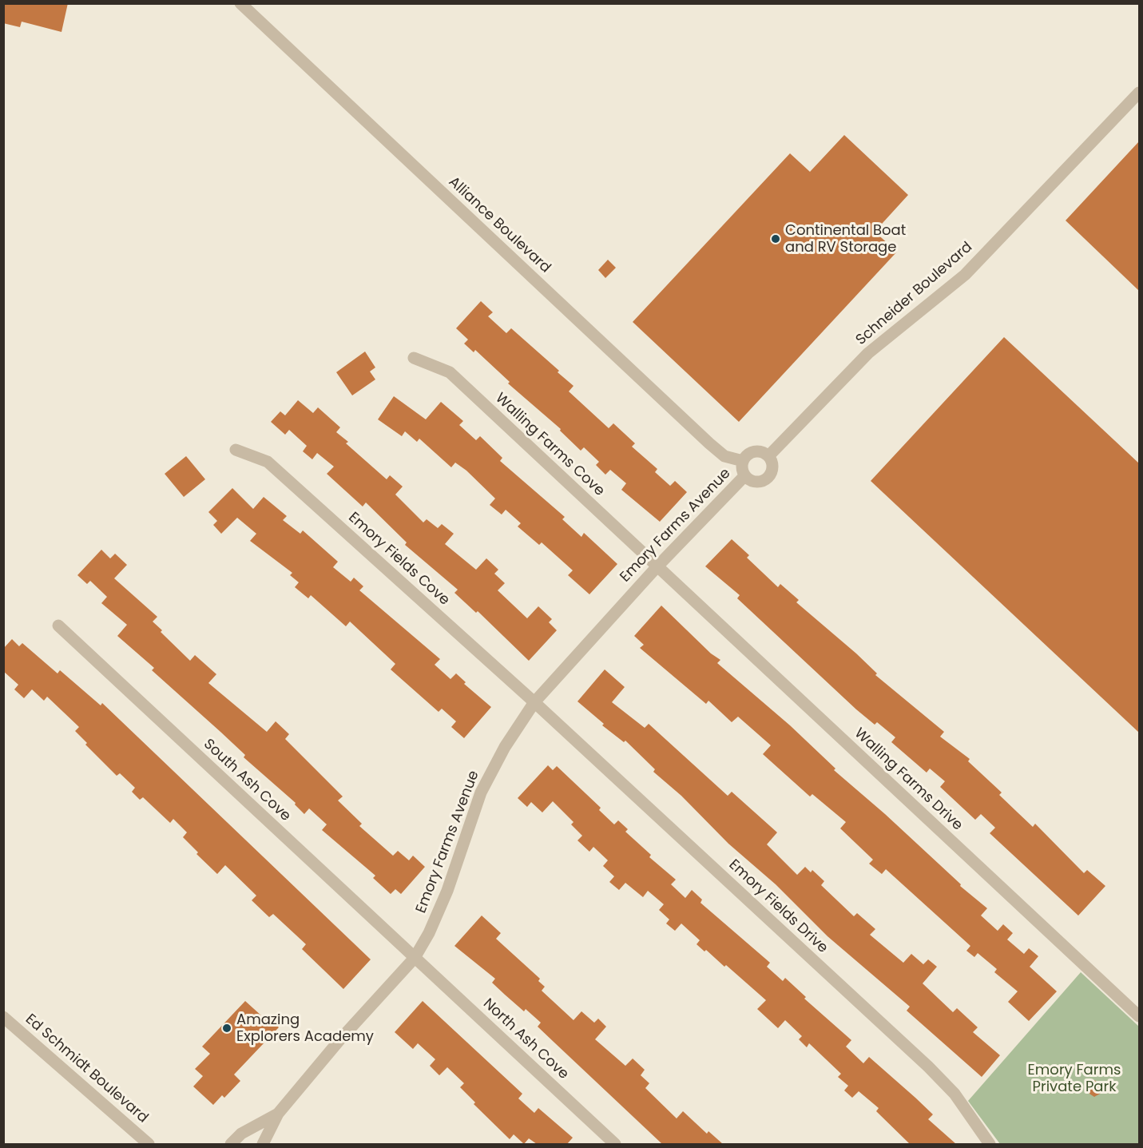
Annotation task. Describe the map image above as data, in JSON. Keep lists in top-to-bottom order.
{
  "streets": {
    "street": [
      "Alliance Boulevard",
      "Schneider Boulevard",
      "Walling Farms Cove",
      "Emory Farms Avenue",
      "Emory Fields Cove",
      "Walling Farms Drive",
      "South Ash Cove",
      "Emory Fields Drive",
      "North Ash Cove",
      "Ed Schmidt Boulevard"
    ]
  },
  "crossings": [
    ["Alliance Boulevard", "Schneider Boulevard"],
    ["Alliance Boulevard", "Emory Farms Avenue"],
    ["Schneider Boulevard", "Emory Farms Avenue"],
    ["Walling Farms Cove", "Emory Farms Avenue"],
    ["Walling Farms Cove", "Walling Farms Drive"],
    ["Emory Farms Avenue", "Emory Fields Cove"],
    ["Emory Farms Avenue", "Walling Farms Drive"],
    ["Emory Farms Avenue", "South Ash Cove"],
    ["Emory Farms Avenue", "Emory Fields Drive"],
    ["Emory Farms Avenue", "North Ash Cove"],
    ["Emory Fields Cove", "Emory Fields Drive"],
    ["South Ash Cove", "North Ash Cove"]
  ],
  "parks": ["Emory Farms Private Park"],
  "places": ["Continental Boat and RV Storage", "Amazing Explorers Academy"]
}
